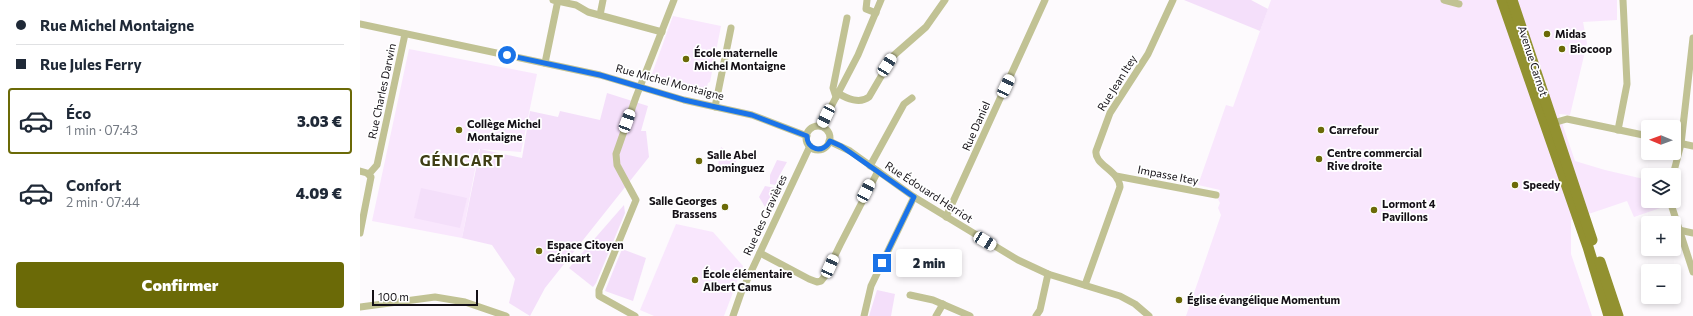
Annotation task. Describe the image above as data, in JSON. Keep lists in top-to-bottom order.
{
  "streets": {
    "main road": ["Avenue Carnot"],
    "street": [
      "Rue Michel Montaigne",
      "Rue Jean Itey",
      "Rue Charles Darwin",
      "Rue Daniel",
      "Impasse Itey",
      "Rue Édouard Herriot",
      "Rue des Gravières"
    ]
  },
  "crossings": [
    ["Rue Michel Montaigne", "Rue Charles Darwin"],
    ["Rue Michel Montaigne", "Rue Édouard Herriot"],
    ["Rue Michel Montaigne", "Rue des Gravières"],
    ["Rue Jean Itey", "Impasse Itey"],
    ["Rue Daniel", "Rue Édouard Herriot"],
    ["Rue Édouard Herriot", "Rue des Gravières"]
  ],
  "districts": ["GÉNICART"],
  "places": [
    "Midas",
    "Biocoop",
    "École maternelle Michel Montaigne",
    "Collège Michel Montaigne",
    "Carrefour",
    "Centre commercial Rive droite",
    "Salle Abel Dominguez",
    "Speedy",
    "Salle Georges Brassens",
    "Lormont 4 Pavillons",
    "Espace Citoyen Génicart",
    "École élémentaire Albert Camus",
    "Église évangélique Momentum"
  ],
  "scale_bar": "100 m",
  "north": "left",
  "page": {
    "banner": ["Rue Michel Montaigne", "Rue Jules Ferry"],
    "list": [
      {
        "name": "Éco",
        "note": "1 min · 07:43",
        "value": "3.03 €"
      },
      {
        "name": "Confort",
        "note": "2 min · 07:44",
        "value": "4.09 €"
      }
    ],
    "map_buttons": ["+", "−"],
    "bubble": "2 min",
    "buttons": "Confirmer",
    "scale": "100 m"
  }
}
